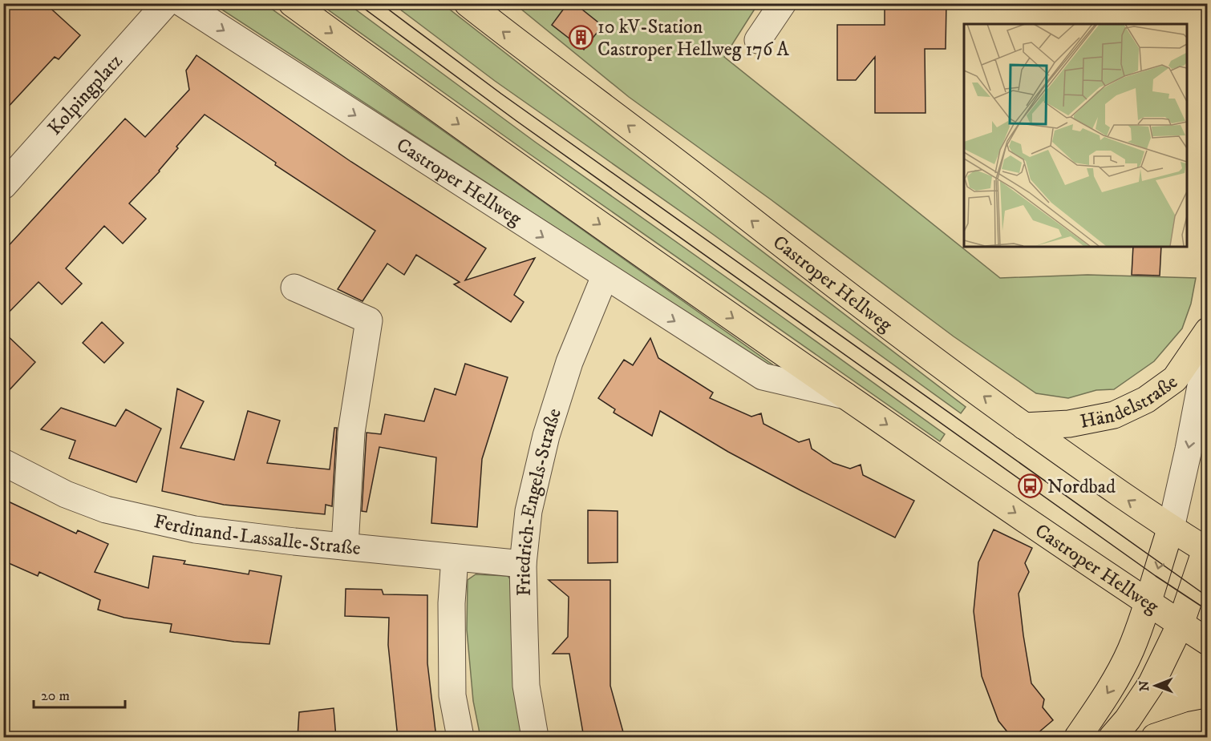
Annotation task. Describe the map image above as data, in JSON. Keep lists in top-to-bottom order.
{
  "streets": {
    "main road": ["Castroper Hellweg", "Händelstraße"],
    "street": ["Kolpingplatz", "Friedrich-Engels-Straße", "Ferdinand-Lassalle-Straße"]
  },
  "crossings": [
    ["Castroper Hellweg", "Händelstraße"],
    ["Castroper Hellweg", "Friedrich-Engels-Straße"],
    ["Friedrich-Engels-Straße", "Ferdinand-Lassalle-Straße"]
  ],
  "one_way": ["Händelstraße"],
  "places": {
    "building": ["10 kV-Station Castroper Hellweg 176 A"],
    "bus stop": ["Nordbad"]
  },
  "scale_bar": "20 m",
  "north": "left"
}
